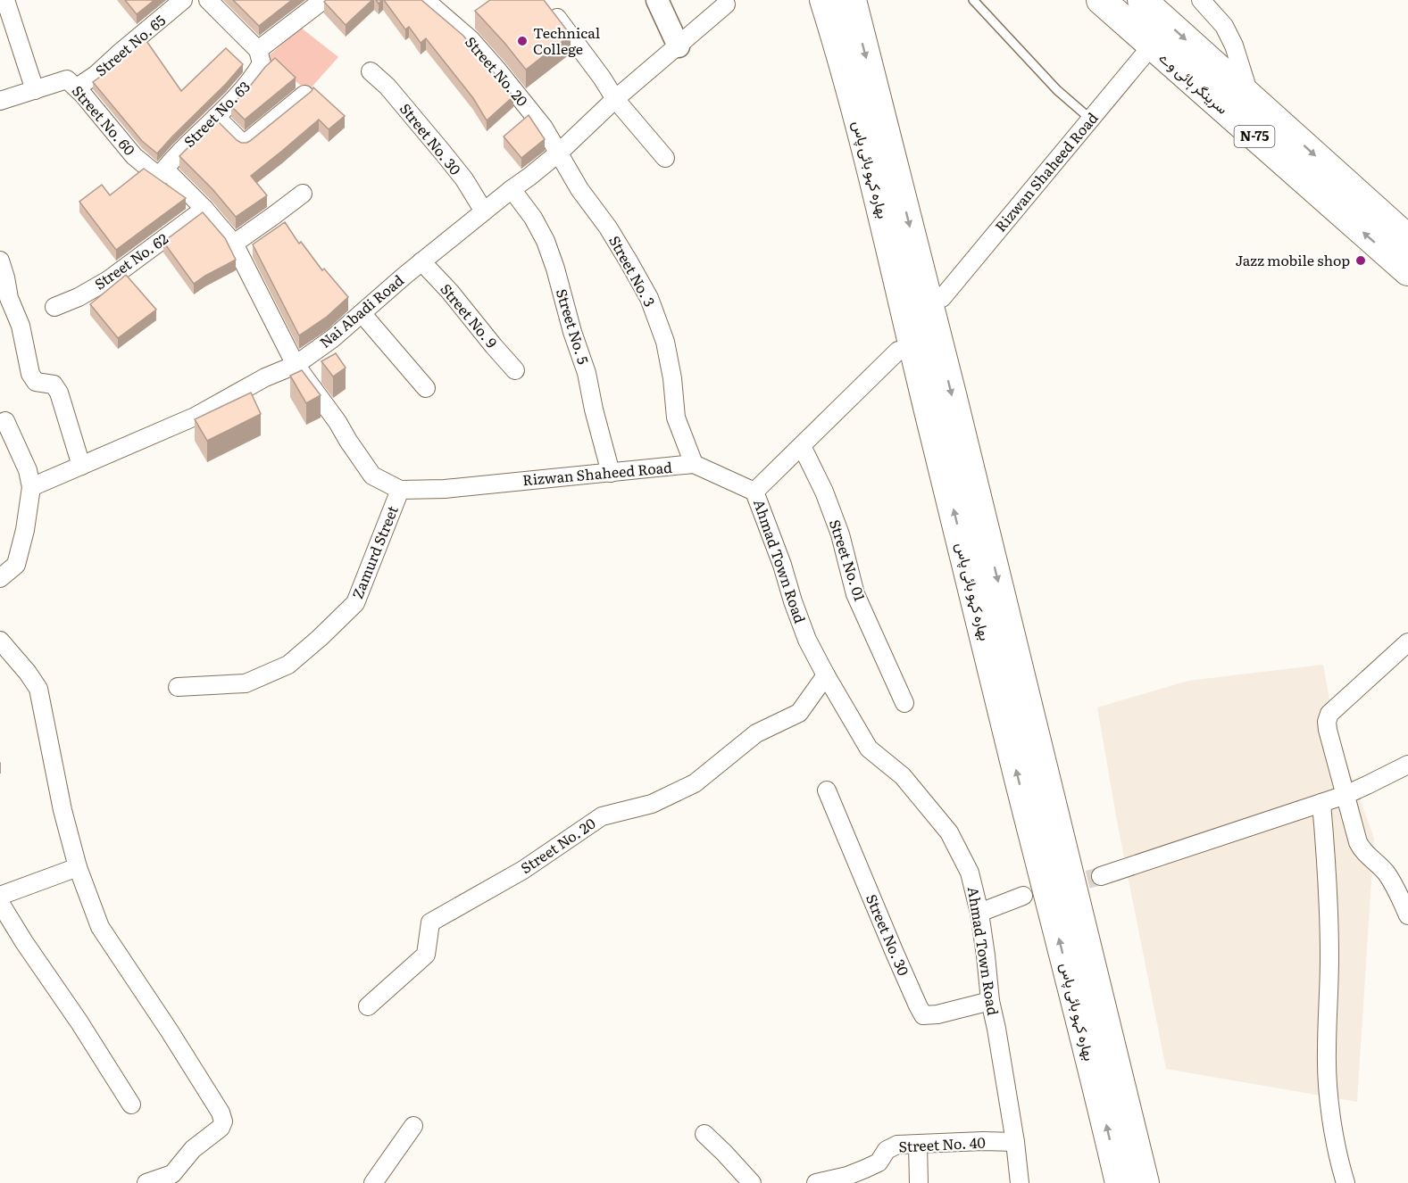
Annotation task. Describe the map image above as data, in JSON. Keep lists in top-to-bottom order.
{
  "streets": {
    "highway": ["سرینگر ہائی وے", "N-75", "بھارہ کہو بائی پاس"],
    "street": [
      "Street No. 65",
      "Street No. 20",
      "Street No. 63",
      "Street No. 60",
      "Street No. 30",
      "Rizwan Shaheed Road",
      "Street No. 62",
      "Street No. 3",
      "Nai Abadi Road",
      "Street No. 9",
      "Street No. 5",
      "Zamurd Street",
      "Street No. 01",
      "Ahmad Town Road",
      "Street No. 40"
    ]
  },
  "crossings": [
    ["Street No. 65", "Street No. 60"],
    ["Street No. 20", "Street No. 3"],
    ["Street No. 20", "Nai Abadi Road"],
    ["Street No. 20", "Ahmad Town Road"],
    ["سرینگر ہائی وے", "Rizwan Shaheed Road"],
    ["Street No. 63", "Street No. 60"],
    ["Street No. 60", "Rizwan Shaheed Road"],
    ["Street No. 60", "Street No. 62"],
    ["Street No. 60", "Nai Abadi Road"],
    ["Street No. 30", "Nai Abadi Road"],
    ["Street No. 30", "Ahmad Town Road"],
    ["Rizwan Shaheed Road", "Street No. 3"],
    ["Rizwan Shaheed Road", "Nai Abadi Road"],
    ["Rizwan Shaheed Road", "Street No. 5"],
    ["Rizwan Shaheed Road", "Zamurd Street"],
    ["Rizwan Shaheed Road", "Ahmad Town Road"],
    ["Street No. 3", "Nai Abadi Road"],
    ["Nai Abadi Road", "Street No. 9"],
    ["Nai Abadi Road", "Street No. 5"],
    ["Ahmad Town Road", "Street No. 40"]
  ],
  "places": ["Technical College", "Jazz mobile shop"]
}
